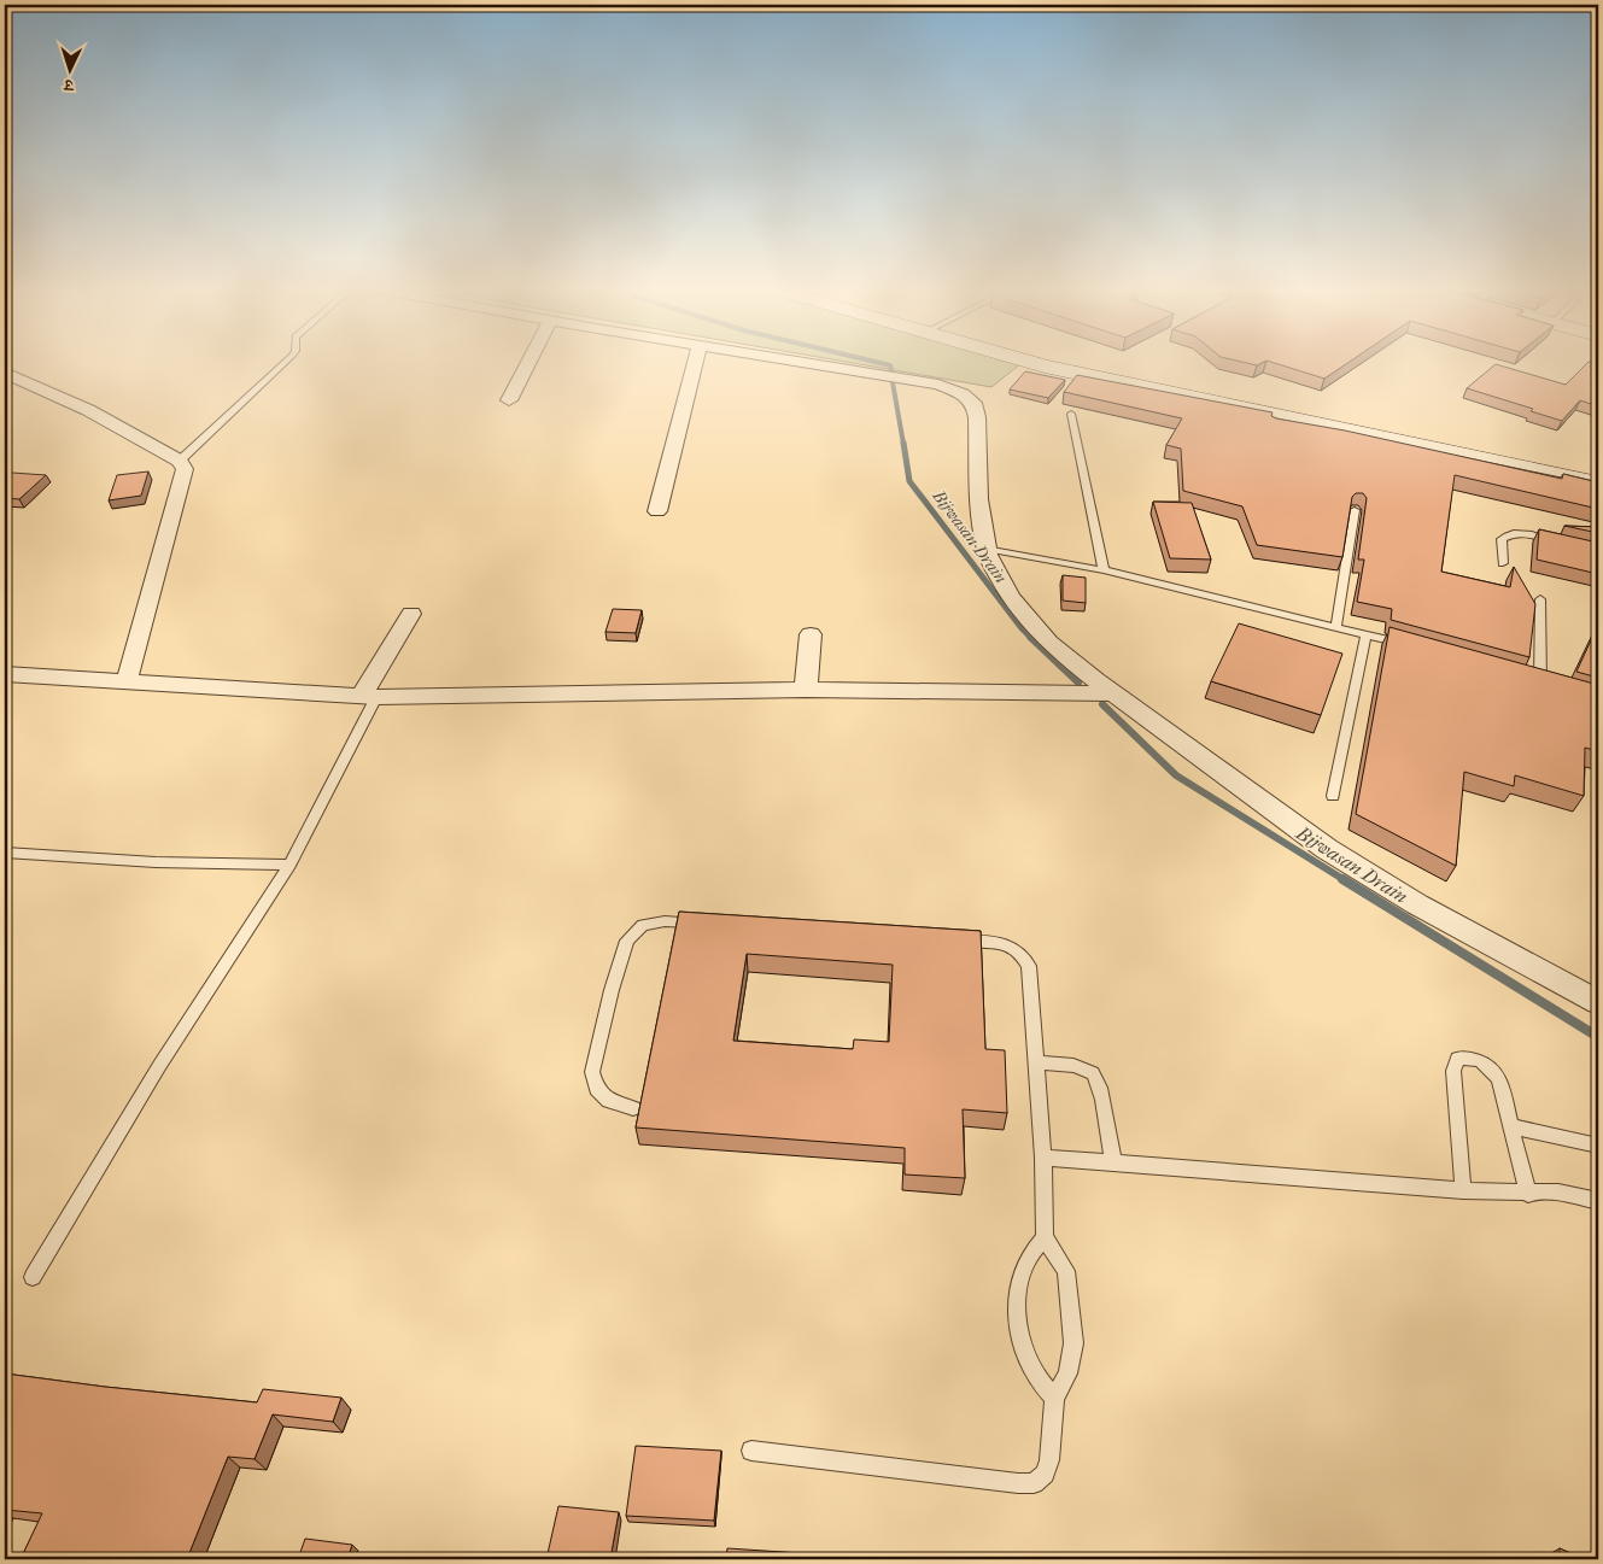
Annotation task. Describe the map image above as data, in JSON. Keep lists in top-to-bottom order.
{
  "water": ["Bijwasan Drain"],
  "north": "bottom"
}
